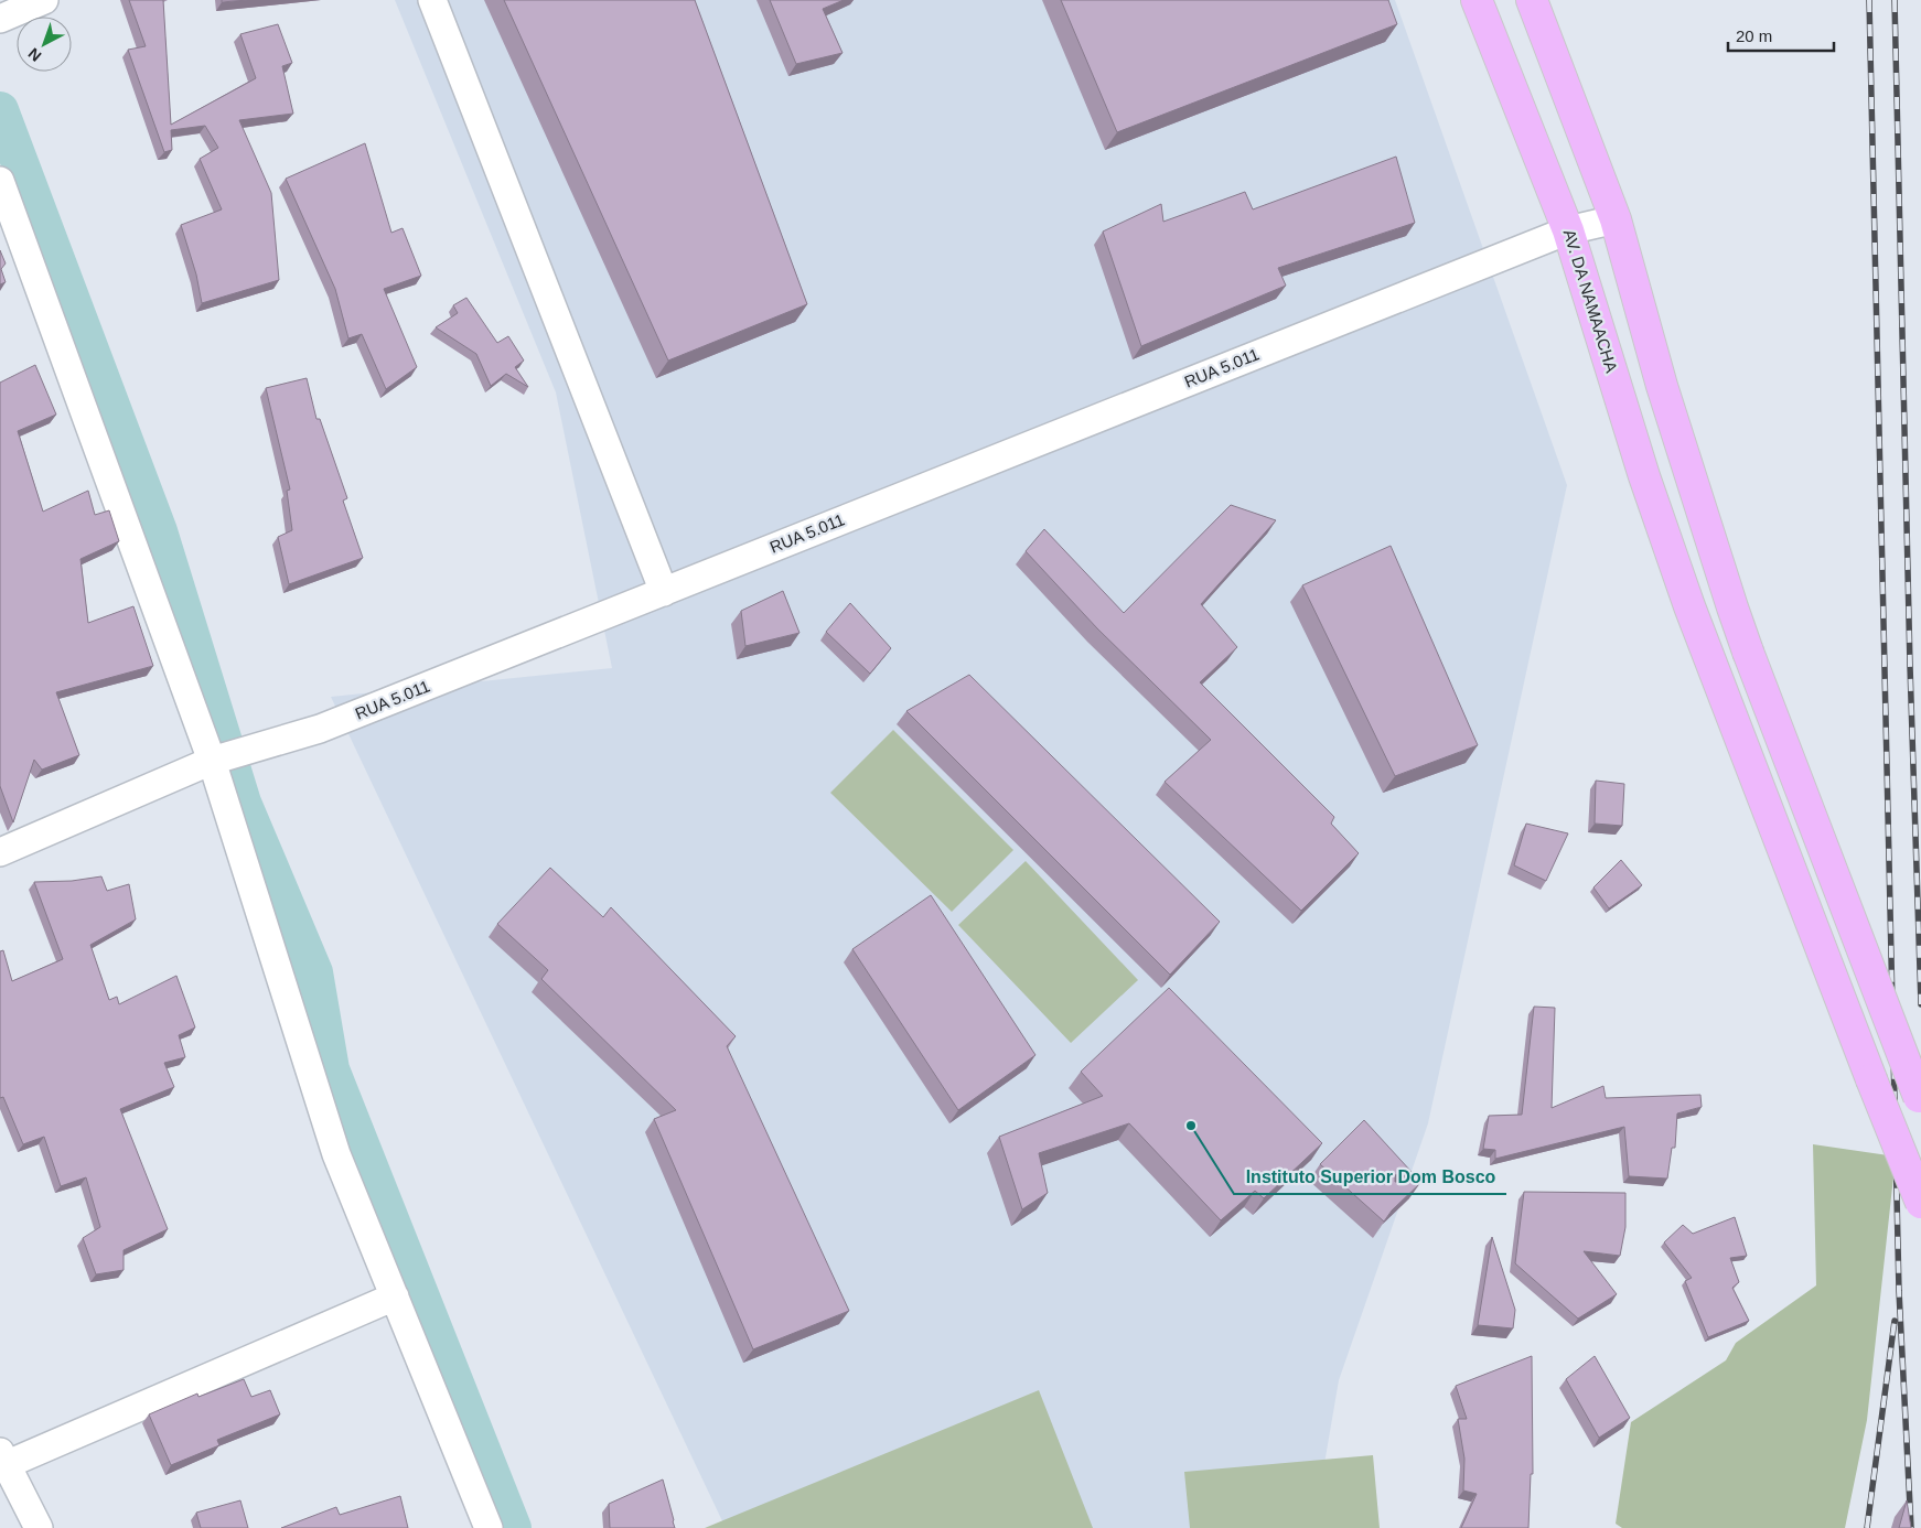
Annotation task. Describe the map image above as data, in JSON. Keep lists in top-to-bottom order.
{
  "streets": {
    "highway": ["AV. DA NAMAACHA"],
    "street": ["RUA 5.011"]
  },
  "crossings": [
    ["AV. DA NAMAACHA", "RUA 5.011"]
  ],
  "places": ["Instituto Superior Dom Bosco"],
  "scale_bar": "20 m",
  "north": "bottom left"
}
